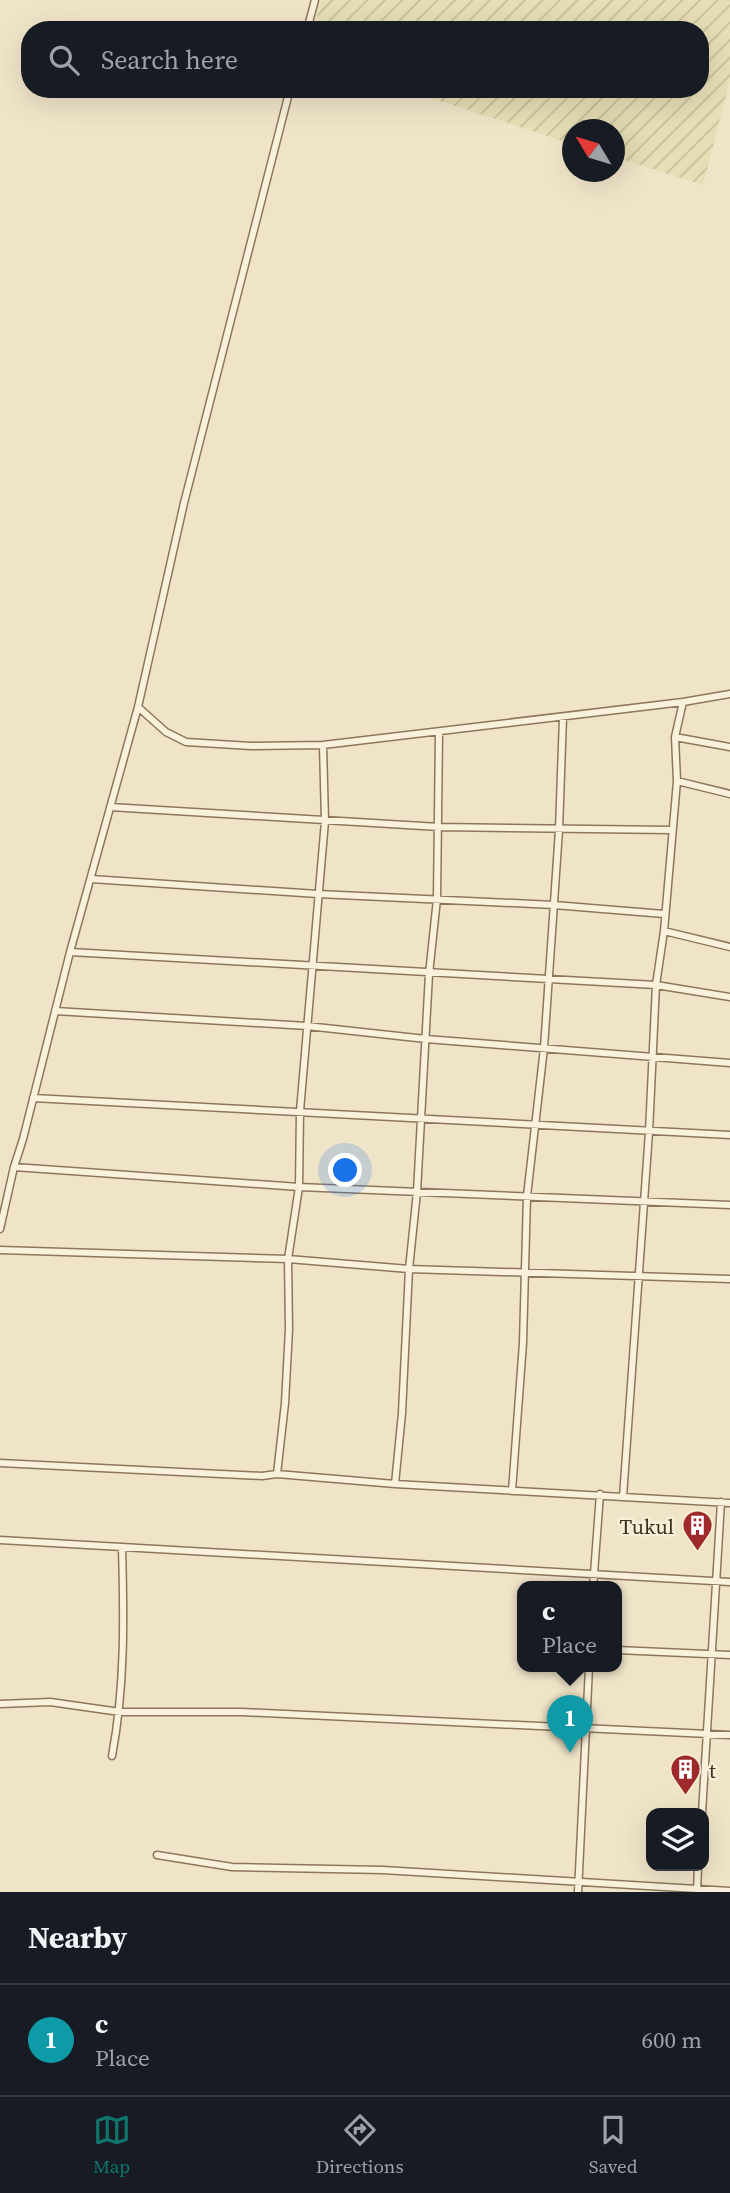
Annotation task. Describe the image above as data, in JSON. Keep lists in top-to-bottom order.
{
  "places": {
    "building": ["Tukul", "t"]
  },
  "north": "top left",
  "page": {
    "search": "Search here",
    "popup": ["c", "Place"],
    "pins": "1",
    "heading": "Nearby",
    "list": [
      {
        "mark": "1",
        "name": "c",
        "note": "Place",
        "value": "600 m"
      }
    ],
    "nav": ["Map", "Directions", "Saved"]
  }
}
